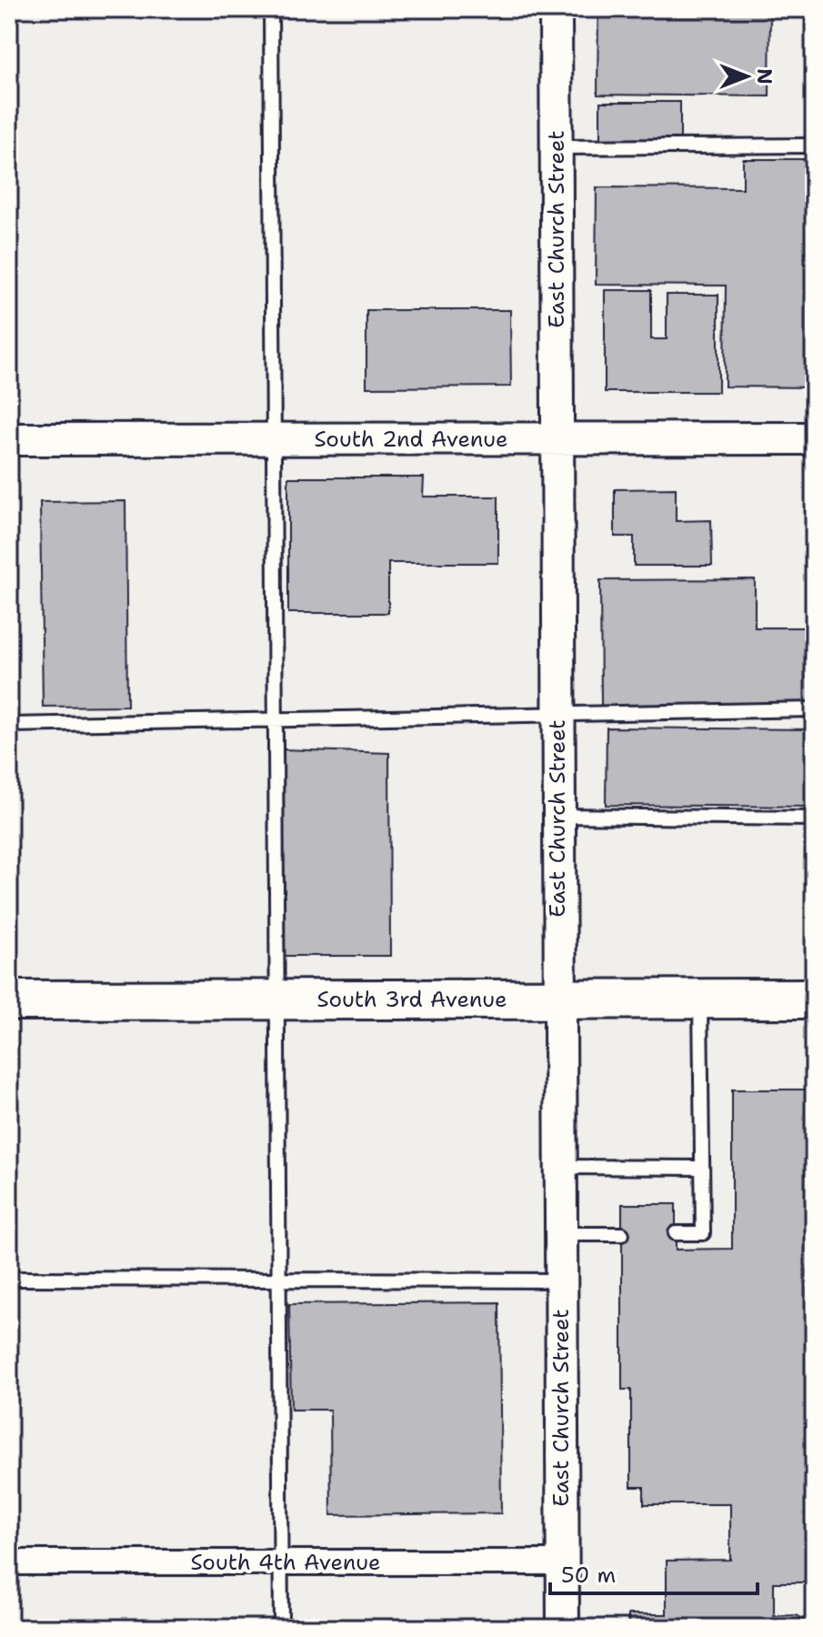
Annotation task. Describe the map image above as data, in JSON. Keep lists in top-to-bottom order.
{
  "streets": {
    "main road": ["South 3rd Avenue"],
    "street": ["East Church Street", "South 2nd Avenue", "South 4th Avenue"]
  },
  "crossings": [
    ["East Church Street", "South 2nd Avenue"],
    ["East Church Street", "South 3rd Avenue"],
    ["East Church Street", "South 4th Avenue"]
  ],
  "scale_bar": "50 m",
  "north": "right"
}
